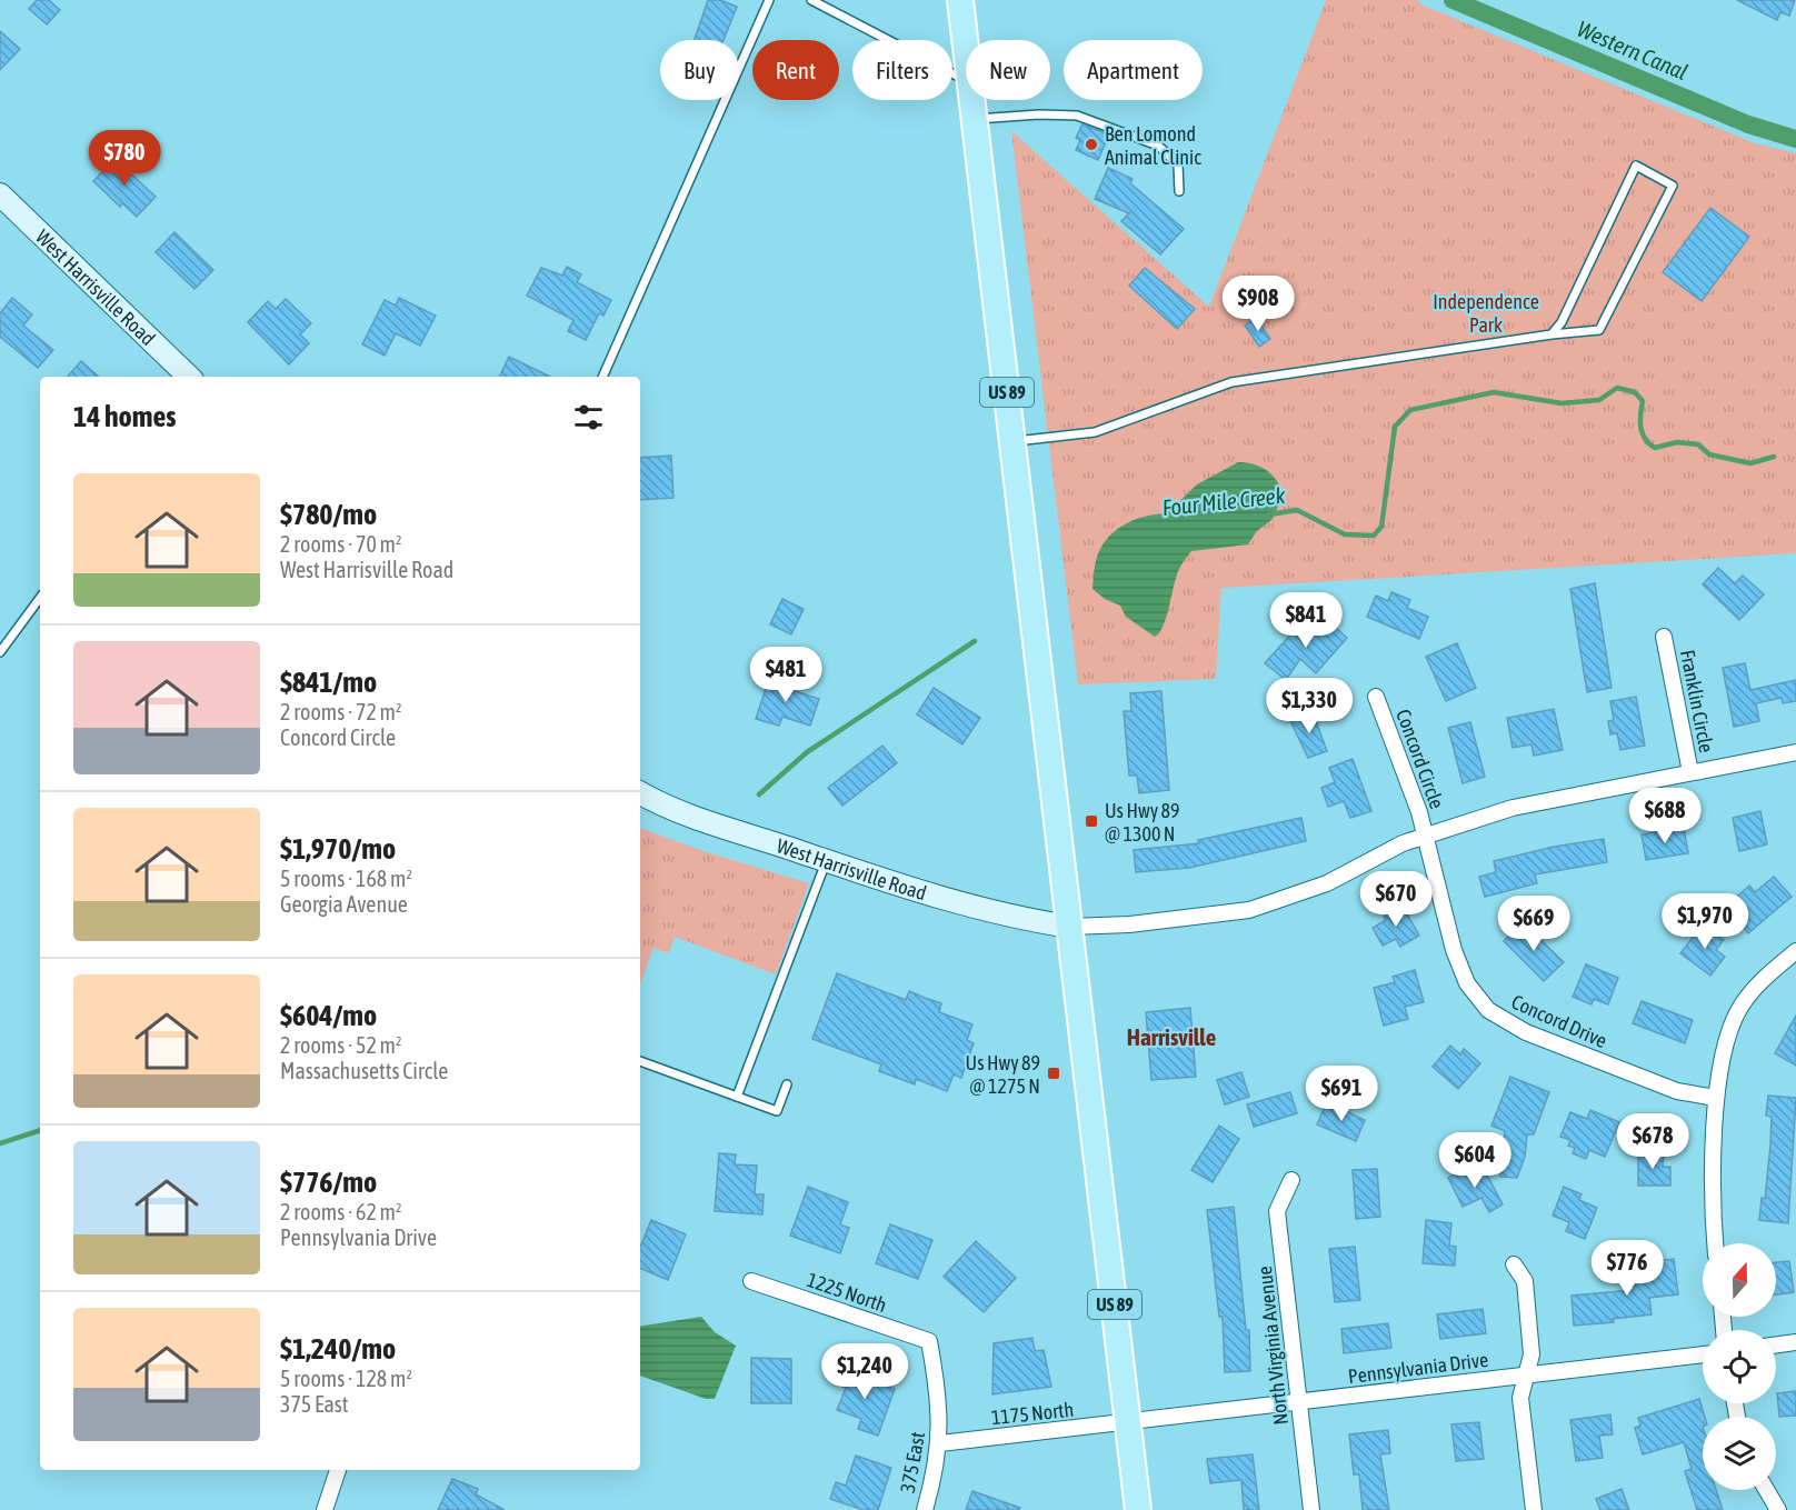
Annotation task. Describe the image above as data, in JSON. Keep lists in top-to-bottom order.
{
  "streets": {
    "main road": ["West Harrisville Road", "US 89"],
    "street": [
      "Franklin Circle",
      "Concord Circle",
      "Concord Drive",
      "1225 North",
      "North Virginia Avenue",
      "Pennsylvania Drive",
      "1175 North",
      "375 East"
    ]
  },
  "crossings": [
    ["West Harrisville Road", "US 89"],
    ["US 89", "Pennsylvania Drive"],
    ["US 89", "1175 North"],
    ["Concord Circle", "Concord Drive"],
    ["1225 North", "375 East"],
    ["North Virginia Avenue", "Pennsylvania Drive"],
    ["Pennsylvania Drive", "1175 North"],
    ["1175 North", "375 East"]
  ],
  "districts": ["Harrisville"],
  "water": ["Western Canal", "Four Mile Creek"],
  "parks": ["Independence Park"],
  "places": {
    "other": ["Ben Lomond Animal Clinic"],
    "transit": ["Us Hwy 89 @ 1300 N", "Us Hwy 89 @ 1275 N"]
  },
  "north": "top",
  "page": {
    "chip": [
      "Buy",
      "Rent",
      "Filters",
      "New",
      "Apartment"
    ],
    "price": [
      "$780",
      "$908",
      "$841",
      "$481",
      "$1,330",
      "$688",
      "$670",
      "$1,970",
      "$669",
      "$691",
      "$678",
      "$604",
      "$776",
      "$1,240"
    ],
    "heading": "14 homes",
    "list": [
      {
        "name": "$780/mo",
        "note": "2 rooms · 70 m² · West Harrisville Road"
      },
      {
        "name": "$841/mo",
        "note": "2 rooms · 72 m² · Concord Circle"
      },
      {
        "name": "$1,970/mo",
        "note": "5 rooms · 168 m² · Georgia Avenue"
      },
      {
        "name": "$604/mo",
        "note": "2 rooms · 52 m² · Massachusetts Circle"
      },
      {
        "name": "$776/mo",
        "note": "2 rooms · 62 m² · Pennsylvania Drive"
      },
      {
        "name": "$1,240/mo",
        "note": "5 rooms · 128 m² · 375 East"
      }
    ]
  }
}
